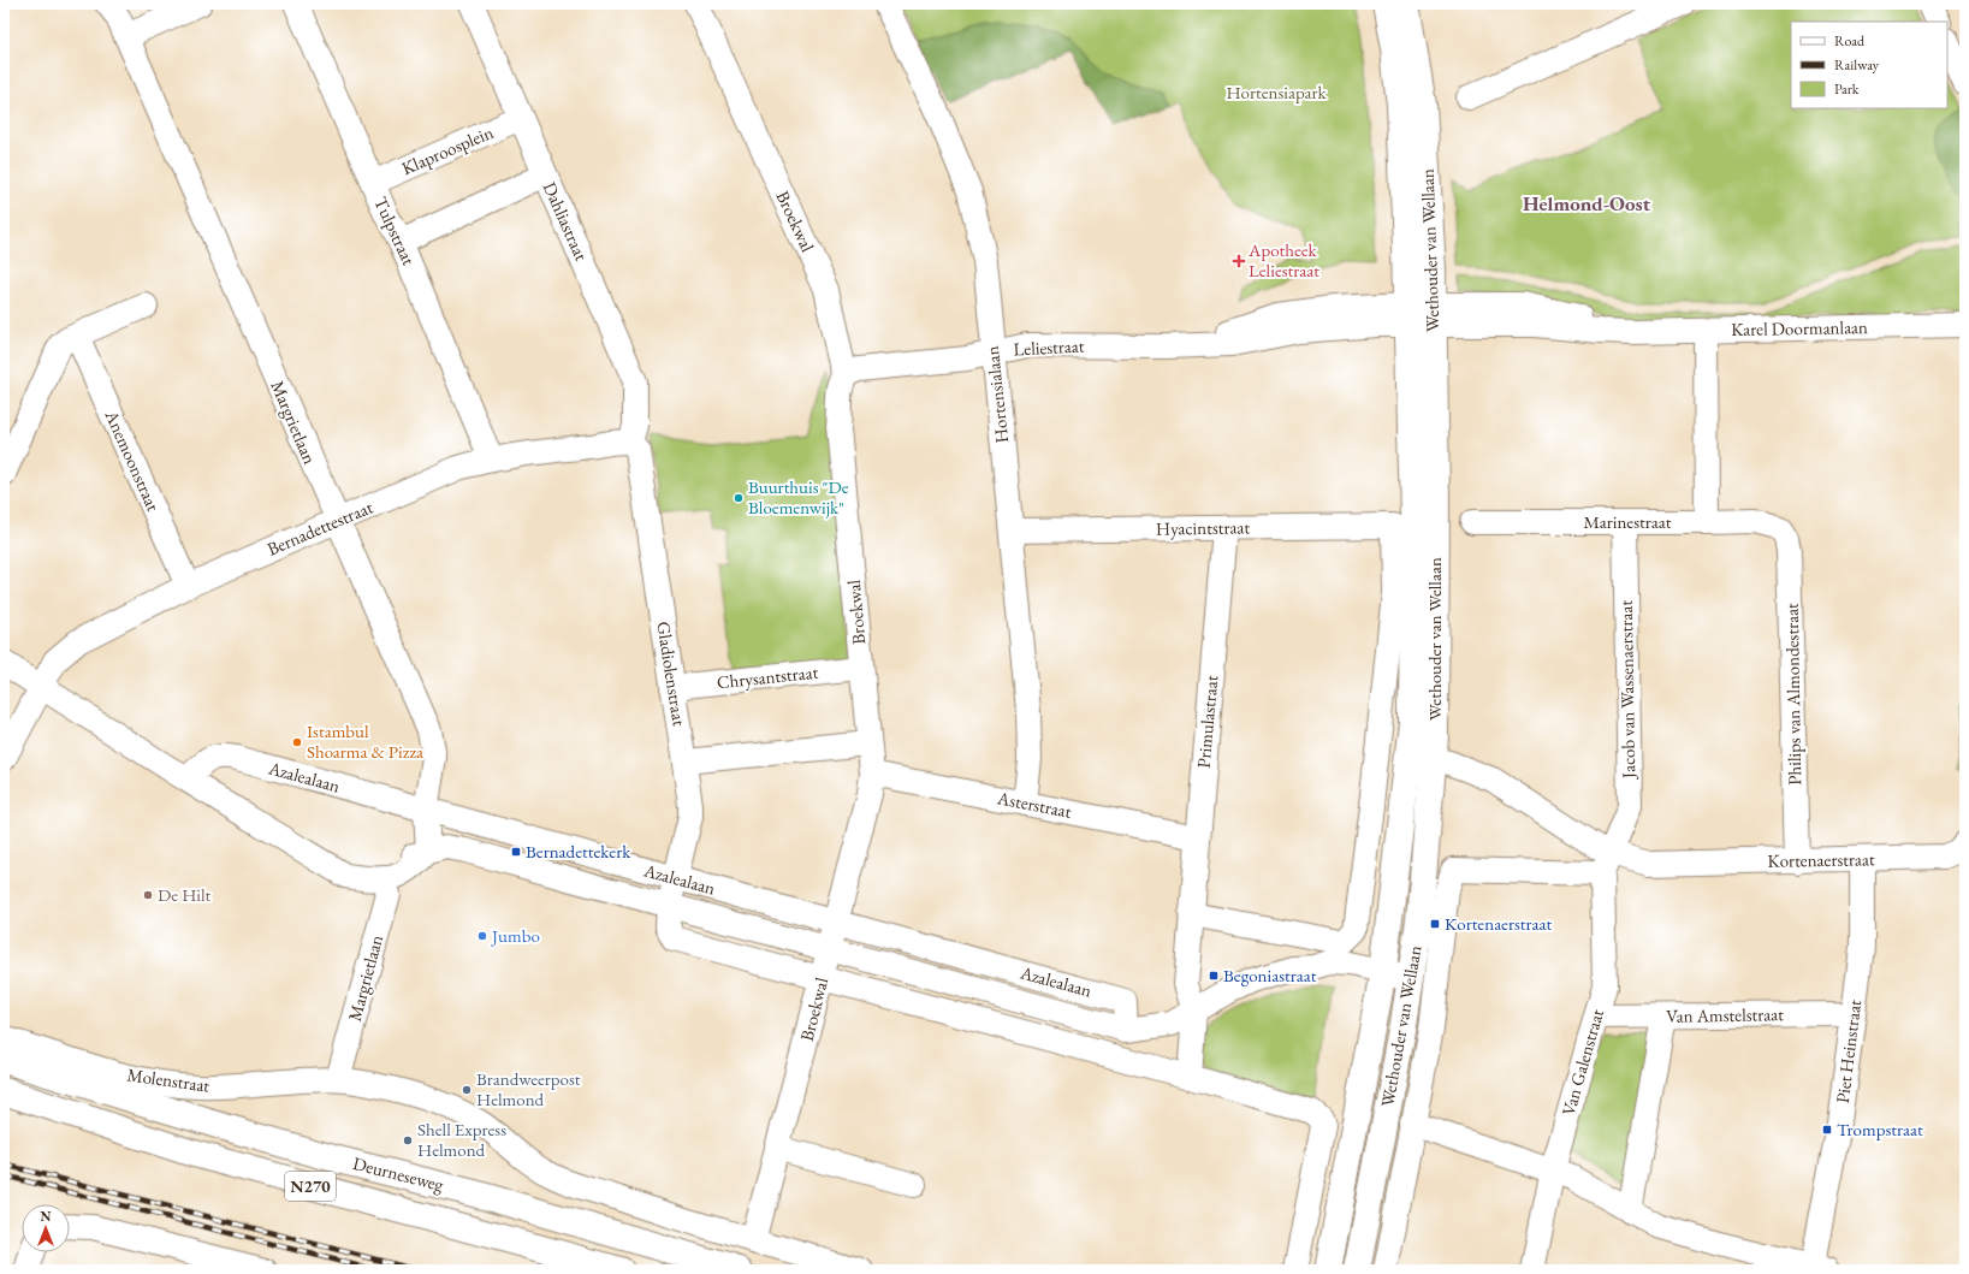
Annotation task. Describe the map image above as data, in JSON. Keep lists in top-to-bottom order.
{
  "streets": {
    "main road": ["Wethouder van Wellaan", "Deurneseweg", "N270"],
    "street": [
      "Klaproosplein",
      "Dahliastraat",
      "Broekwal",
      "Tulpstraat",
      "Karel Doormanlaan",
      "Leliestraat",
      "Hortensialaan",
      "Margrietlaan",
      "Anemoonstraat",
      "Marinestraat",
      "Bernadettestraat",
      "Hyacintstraat",
      "Gladiolenstraat",
      "Chrysantstraat",
      "Jacob van Wassenaerstraat",
      "Philips van Almondestraat",
      "Primulastraat",
      "Azalealaan",
      "Asterstraat",
      "Kortenaerstraat",
      "Van Amstelstraat",
      "Piet Heinstraat",
      "Van Galenstraat",
      "Molenstraat"
    ]
  },
  "crossings": [
    ["Klaproosplein", "Dahliastraat"],
    ["Klaproosplein", "Tulpstraat"],
    ["Dahliastraat", "Bernadettestraat"],
    ["Dahliastraat", "Gladiolenstraat"],
    ["Broekwal", "Leliestraat"],
    ["Broekwal", "Chrysantstraat"],
    ["Broekwal", "Azalealaan"],
    ["Broekwal", "Asterstraat"],
    ["Tulpstraat", "Bernadettestraat"],
    ["Wethouder van Wellaan", "Karel Doormanlaan"],
    ["Wethouder van Wellaan", "Leliestraat"],
    ["Wethouder van Wellaan", "Azalealaan"],
    ["Wethouder van Wellaan", "Kortenaerstraat"],
    ["Karel Doormanlaan", "Leliestraat"],
    ["Leliestraat", "Hortensialaan"],
    ["Hortensialaan", "Hyacintstraat"],
    ["Hortensialaan", "Asterstraat"],
    ["Margrietlaan", "Bernadettestraat"],
    ["Margrietlaan", "Azalealaan"],
    ["Margrietlaan", "Molenstraat"],
    ["Anemoonstraat", "Bernadettestraat"],
    ["Marinestraat", "Jacob van Wassenaerstraat"],
    ["Marinestraat", "Philips van Almondestraat"],
    ["Bernadettestraat", "Gladiolenstraat"],
    ["Hyacintstraat", "Primulastraat"],
    ["Gladiolenstraat", "Chrysantstraat"],
    ["Gladiolenstraat", "Azalealaan"],
    ["Jacob van Wassenaerstraat", "Kortenaerstraat"],
    ["Jacob van Wassenaerstraat", "Van Galenstraat"],
    ["Philips van Almondestraat", "Kortenaerstraat"],
    ["Primulastraat", "Azalealaan"],
    ["Primulastraat", "Asterstraat"],
    ["Kortenaerstraat", "Piet Heinstraat"],
    ["Kortenaerstraat", "Van Galenstraat"],
    ["Van Amstelstraat", "Piet Heinstraat"],
    ["Van Amstelstraat", "Van Galenstraat"]
  ],
  "districts": ["Helmond-Oost"],
  "parks": ["Hortensiapark"],
  "places": {
    "health": ["Apotheek Leliestraat"],
    "other": [
      "Buurthuis \"De Bloemenwijk\"",
      "Istambul Shoarma & Pizza",
      "De Hilt",
      "Jumbo",
      "Brandweerpost Helmond",
      "Shell Express Helmond"
    ],
    "transit": [
      "Bernadettekerk",
      "Kortenaerstraat",
      "Begoniastraat",
      "Trompstraat"
    ]
  },
  "legend": ["Road", "Railway", "Park"],
  "north": "top"
}
